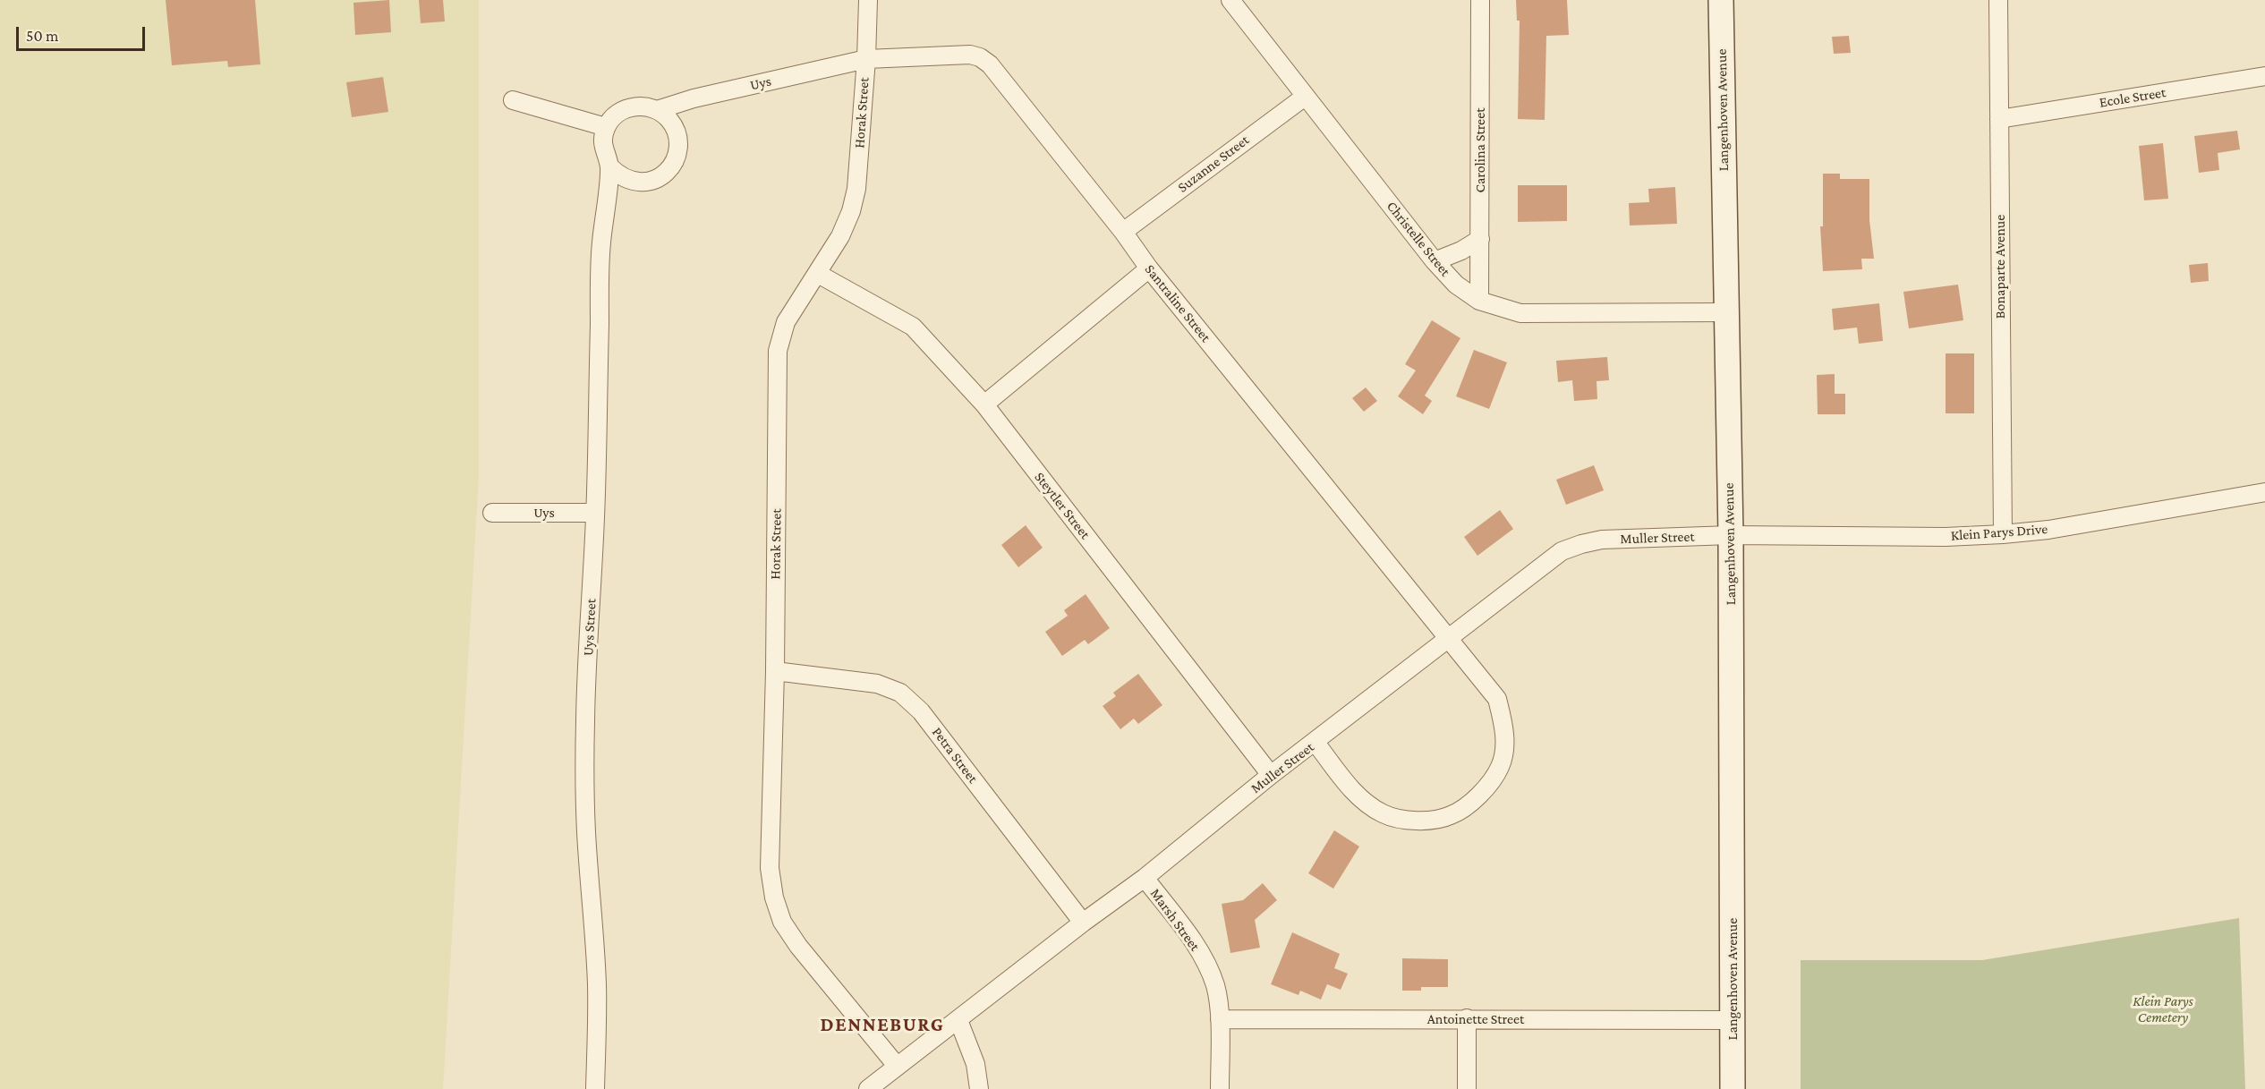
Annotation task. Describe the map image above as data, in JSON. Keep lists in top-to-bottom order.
{
  "streets": {
    "street": [
      "Uys",
      "Ecole Street",
      "Langenhoven Avenue",
      "Horak Street",
      "Carolina Street",
      "Suzanne Street",
      "Christelle Street",
      "Bonaparte Avenue",
      "Santraline Street",
      "Steytler Street",
      "Klein Parys Drive",
      "Muller Street",
      "Uys Street",
      "Petra Street",
      "Marsh Street",
      "Antoinette Street"
    ]
  },
  "crossings": [
    ["Uys", "Horak Street"],
    ["Uys", "Santraline Street"],
    ["Uys", "Uys Street"],
    ["Ecole Street", "Bonaparte Avenue"],
    ["Langenhoven Avenue", "Christelle Street"],
    ["Langenhoven Avenue", "Klein Parys Drive"],
    ["Langenhoven Avenue", "Muller Street"],
    ["Langenhoven Avenue", "Antoinette Street"],
    ["Horak Street", "Santraline Street"],
    ["Horak Street", "Steytler Street"],
    ["Horak Street", "Muller Street"],
    ["Horak Street", "Petra Street"],
    ["Carolina Street", "Christelle Street"],
    ["Suzanne Street", "Christelle Street"],
    ["Suzanne Street", "Santraline Street"],
    ["Bonaparte Avenue", "Klein Parys Drive"],
    ["Santraline Street", "Muller Street"],
    ["Steytler Street", "Muller Street"],
    ["Klein Parys Drive", "Muller Street"],
    ["Muller Street", "Petra Street"],
    ["Muller Street", "Marsh Street"],
    ["Marsh Street", "Antoinette Street"]
  ],
  "districts": ["DENNEBURG"],
  "parks": ["Klein Parys Cemetery"],
  "scale_bar": "50 m"
}
